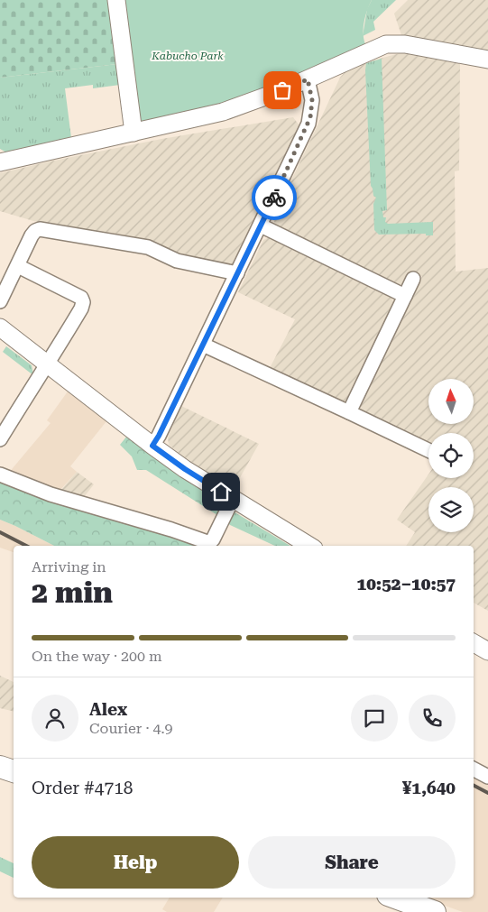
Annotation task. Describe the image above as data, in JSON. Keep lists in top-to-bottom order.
{
  "parks": ["Kabucho Park"],
  "north": "top",
  "page": {
    "heading": ["2 min", "Arriving in", "10:52–10:57"],
    "panel": [
      "Alex",
      "Courier · 4.9",
      "Order #4718",
      "¥1,640"
    ],
    "bar": "On the way · 200 m",
    "buttons": ["Help", "Share"]
  }
}
